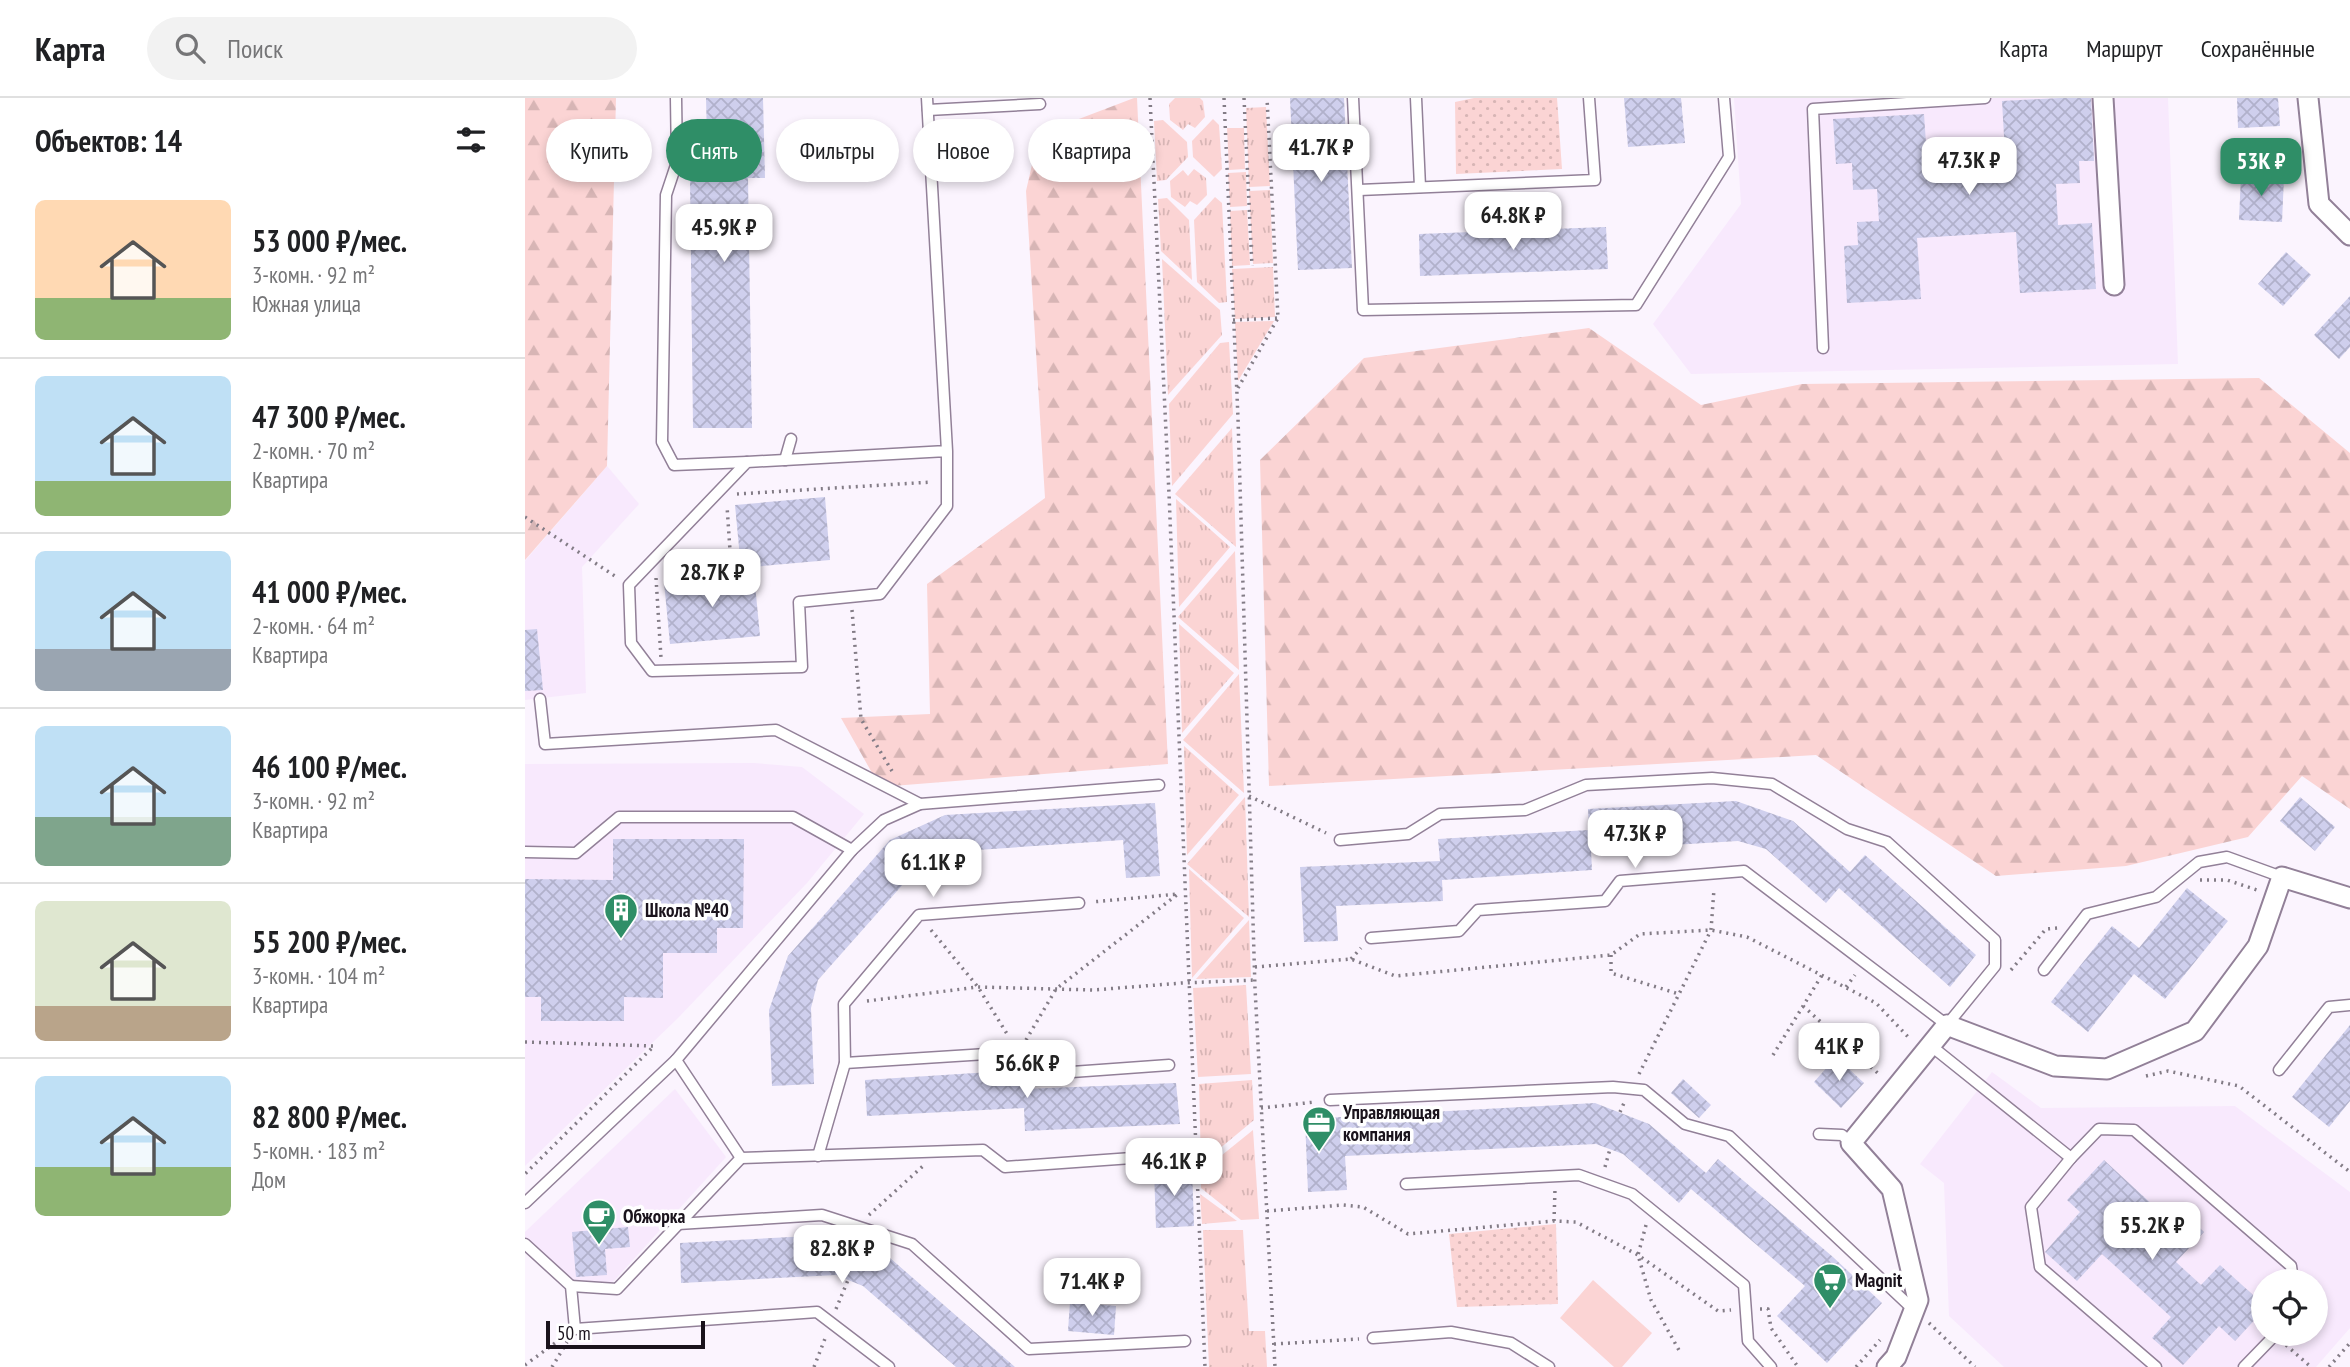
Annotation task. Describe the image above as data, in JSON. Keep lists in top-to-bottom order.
{
  "places": {
    "building": ["Школа №40"],
    "office": ["Управляющая компания"],
    "cafe": ["Обжорка"],
    "supermarket": ["Magnit"]
  },
  "scale_bar": "50 m",
  "page": {
    "header": "Карта",
    "search": "Поиск",
    "nav": ["Карта", "Маршрут", "Сохранённые"],
    "heading": "Объектов: 14",
    "chip": [
      "Купить",
      "Снять",
      "Фильтры",
      "Новое",
      "Квартира"
    ],
    "price": [
      "41.7K ₽",
      "47.3K ₽",
      "53K ₽",
      "64.8K ₽",
      "45.9K ₽",
      "28.7K ₽",
      "47.3K ₽",
      "61.1K ₽",
      "41K ₽",
      "56.6K ₽",
      "46.1K ₽",
      "55.2K ₽",
      "82.8K ₽",
      "71.4K ₽"
    ],
    "list": [
      {
        "name": "53 000 ₽/мес.",
        "note": "3-комн. · 92 m² · Южная улица"
      },
      {
        "name": "47 300 ₽/мес.",
        "note": "2-комн. · 70 m² · Квартира"
      },
      {
        "name": "41 000 ₽/мес.",
        "note": "2-комн. · 64 m² · Квартира"
      },
      {
        "name": "46 100 ₽/мес.",
        "note": "3-комн. · 92 m² · Квартира"
      },
      {
        "name": "55 200 ₽/мес.",
        "note": "3-комн. · 104 m² · Квартира"
      },
      {
        "name": "82 800 ₽/мес.",
        "note": "5-комн. · 183 m² · Дом"
      }
    ],
    "scale": "50 m"
  }
}
